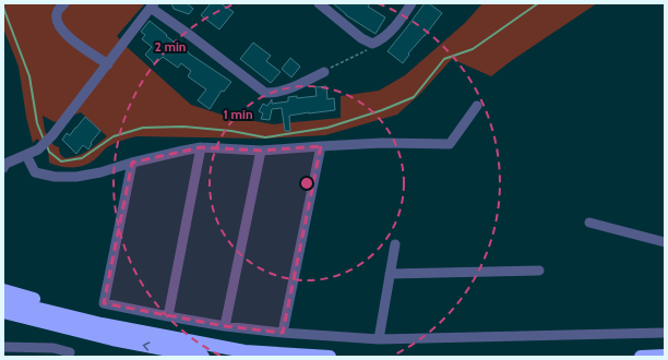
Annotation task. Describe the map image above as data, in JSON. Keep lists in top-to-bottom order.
{
  "rings": ["2 min", "1 min"]
}
